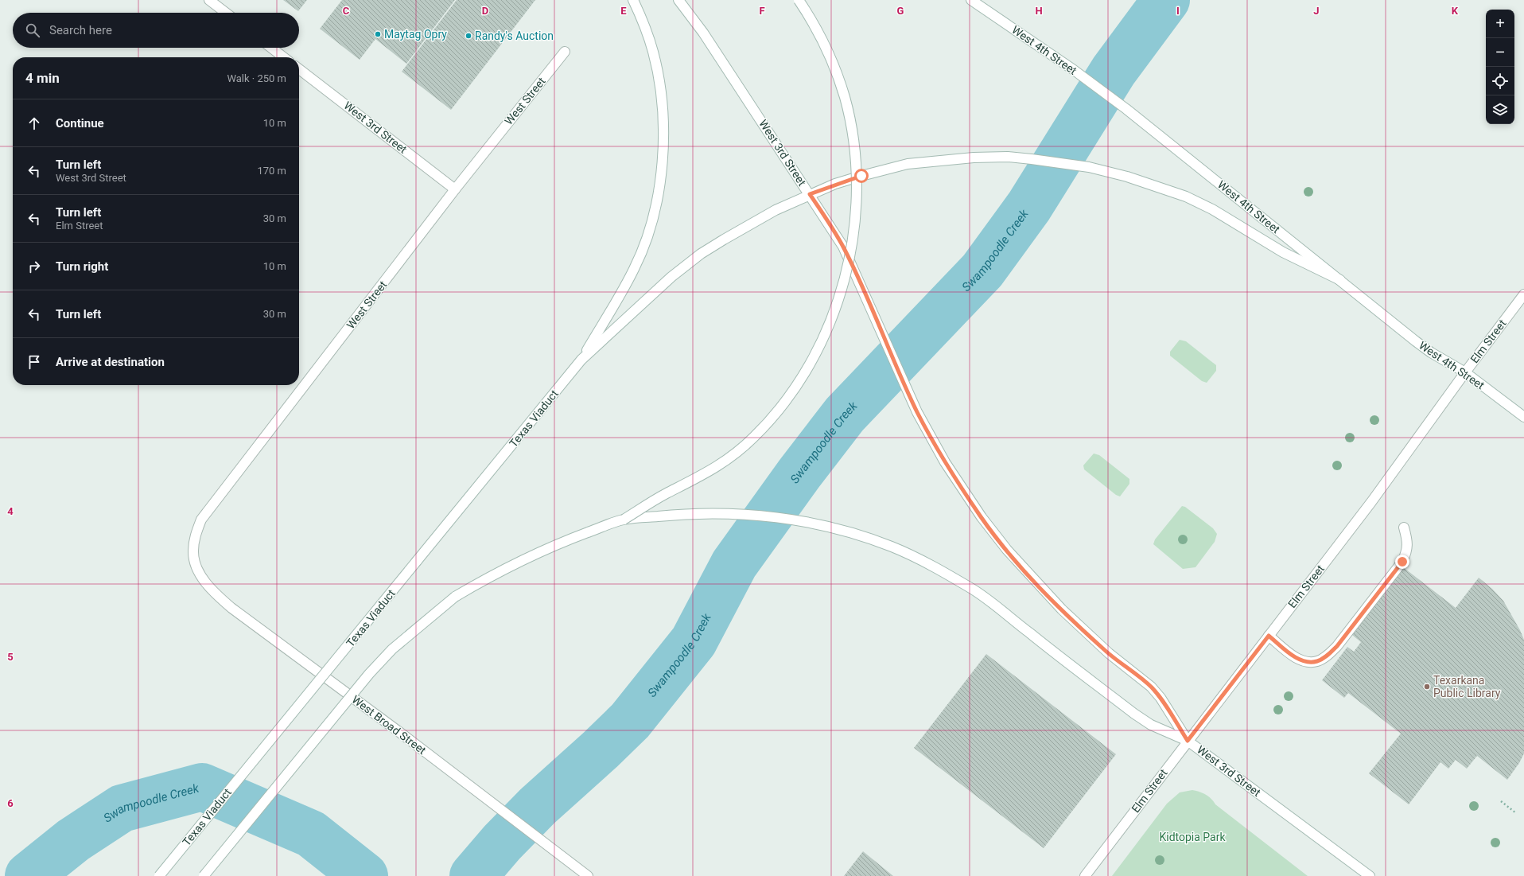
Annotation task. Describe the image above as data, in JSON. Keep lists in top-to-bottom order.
{
  "streets": {
    "main road": [
      "West 4th Street",
      "West Street",
      "West 3rd Street",
      "Elm Street",
      "Texas Viaduct",
      "West Broad Street"
    ]
  },
  "crossings": [
    ["West 4th Street", "Elm Street"],
    ["West Street", "West 3rd Street"],
    ["West Street", "West Broad Street"],
    ["West 3rd Street", "Elm Street"]
  ],
  "water": ["Swampoodle Creek"],
  "parks": ["Kidtopia Park"],
  "places": ["Maytag Opry", "Randy's Auction", "Texarkana Public Library"],
  "page": {
    "map_buttons": ["+", "−"],
    "search": "Search here",
    "heading": ["4 min", "Walk · 250 m"],
    "list": [
      ["Continue", "10 m"],
      ["Turn left", "West 3rd Street", "170 m"],
      ["Turn left", "Elm Street", "30 m"],
      ["Turn right", "10 m"],
      ["Turn left", "30 m"],
      "Arrive at destination"
    ]
  },
  "grid": {
    "columns": [
      "C",
      "D",
      "E",
      "F",
      "G",
      "H",
      "I",
      "J",
      "K"
    ],
    "rows": ["4", "5", "6"]
  }
}
